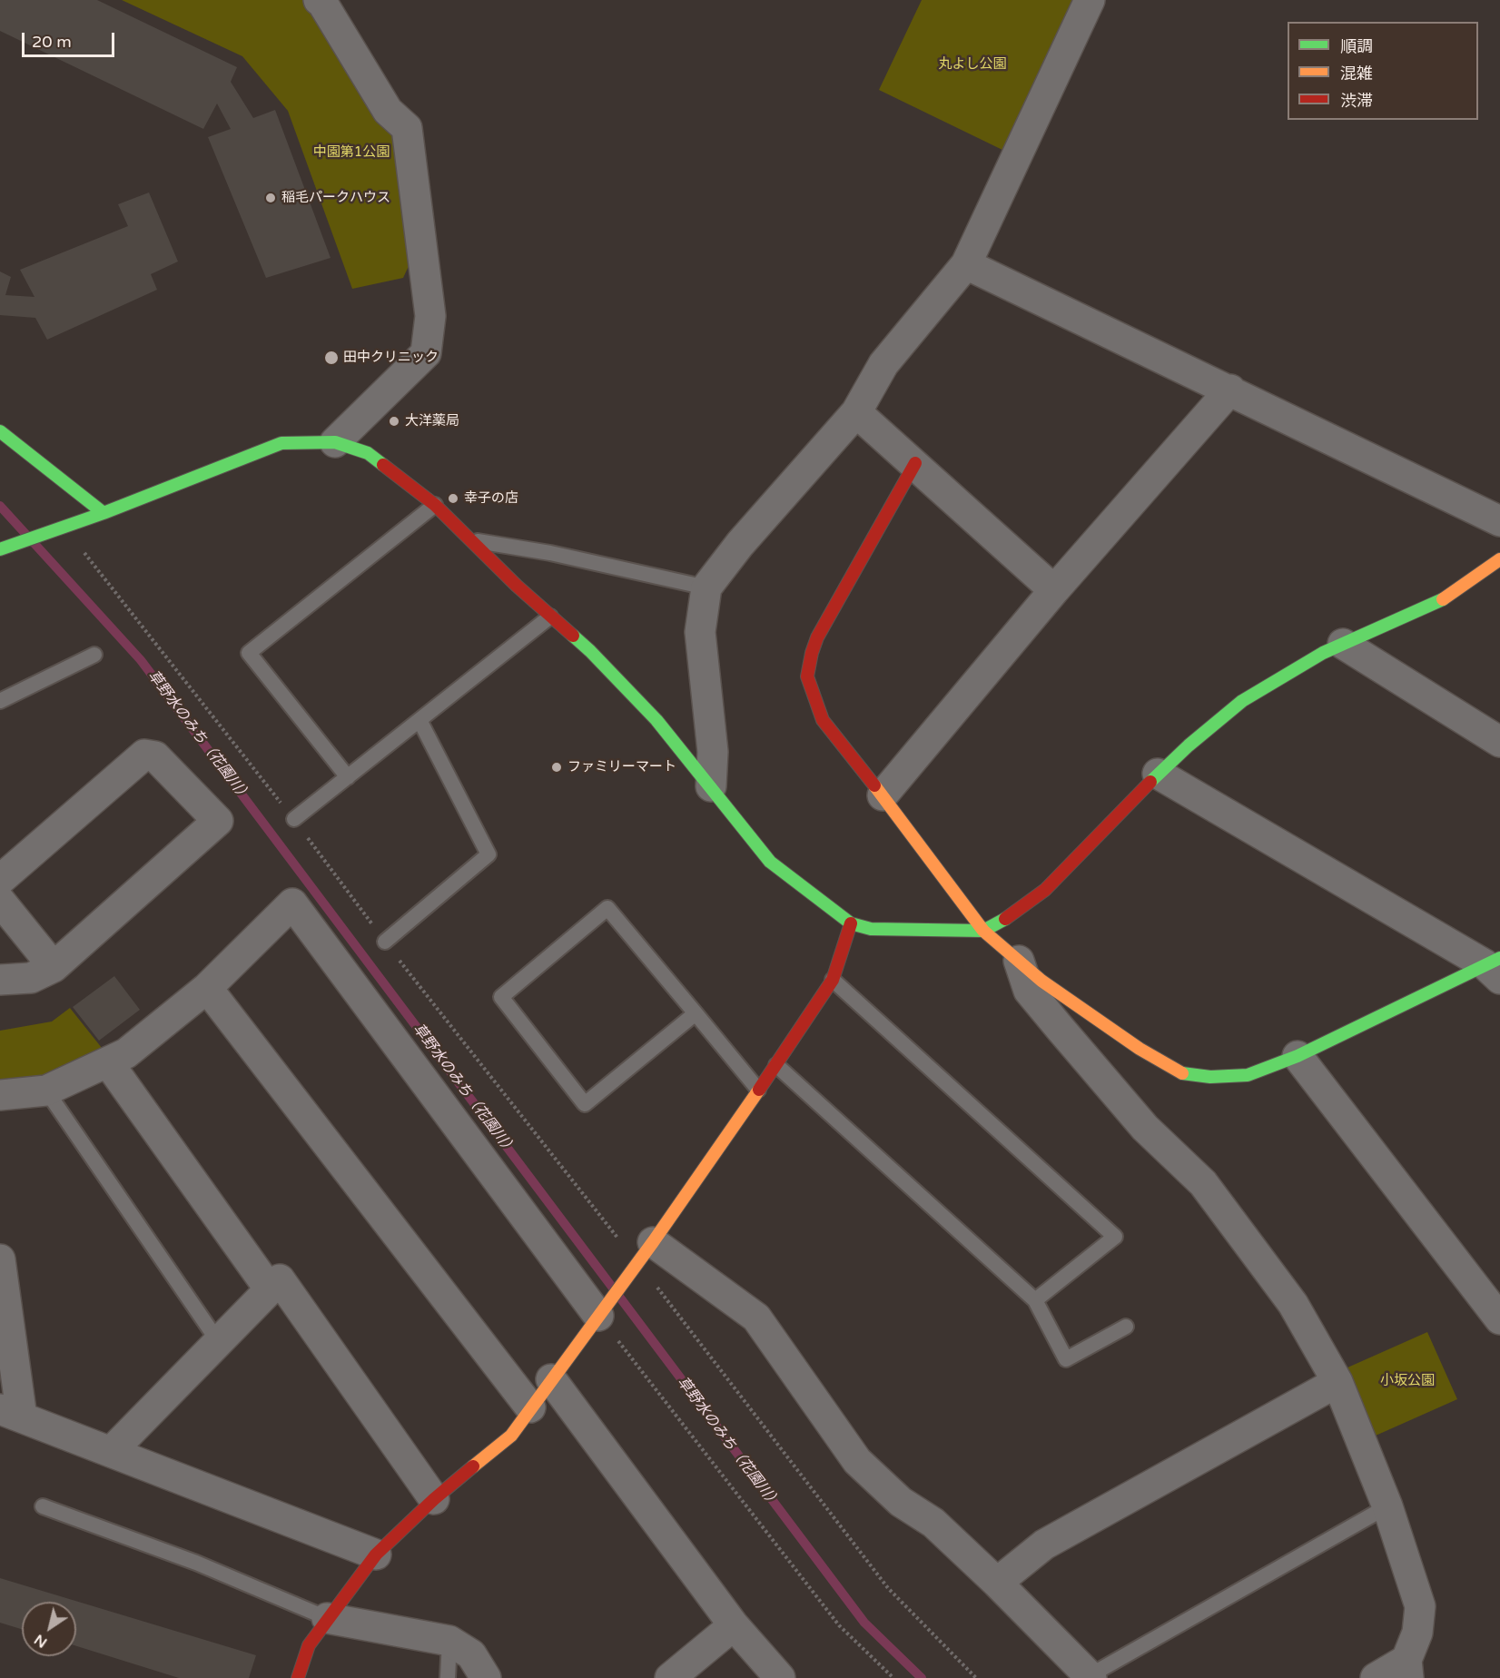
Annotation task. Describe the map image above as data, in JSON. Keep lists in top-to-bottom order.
{
  "water": ["草野水のみち（花園川）"],
  "parks": ["丸よし公園", "中園第1公園", "小坂公園"],
  "places": [
    "稲毛パークハウス",
    "田中クリニック",
    "大洋薬局",
    "幸子の店",
    "ファミリーマート"
  ],
  "legend": ["順調", "混雑", "渋滞"],
  "scale_bar": "20 m",
  "north": "bottom left"
}
